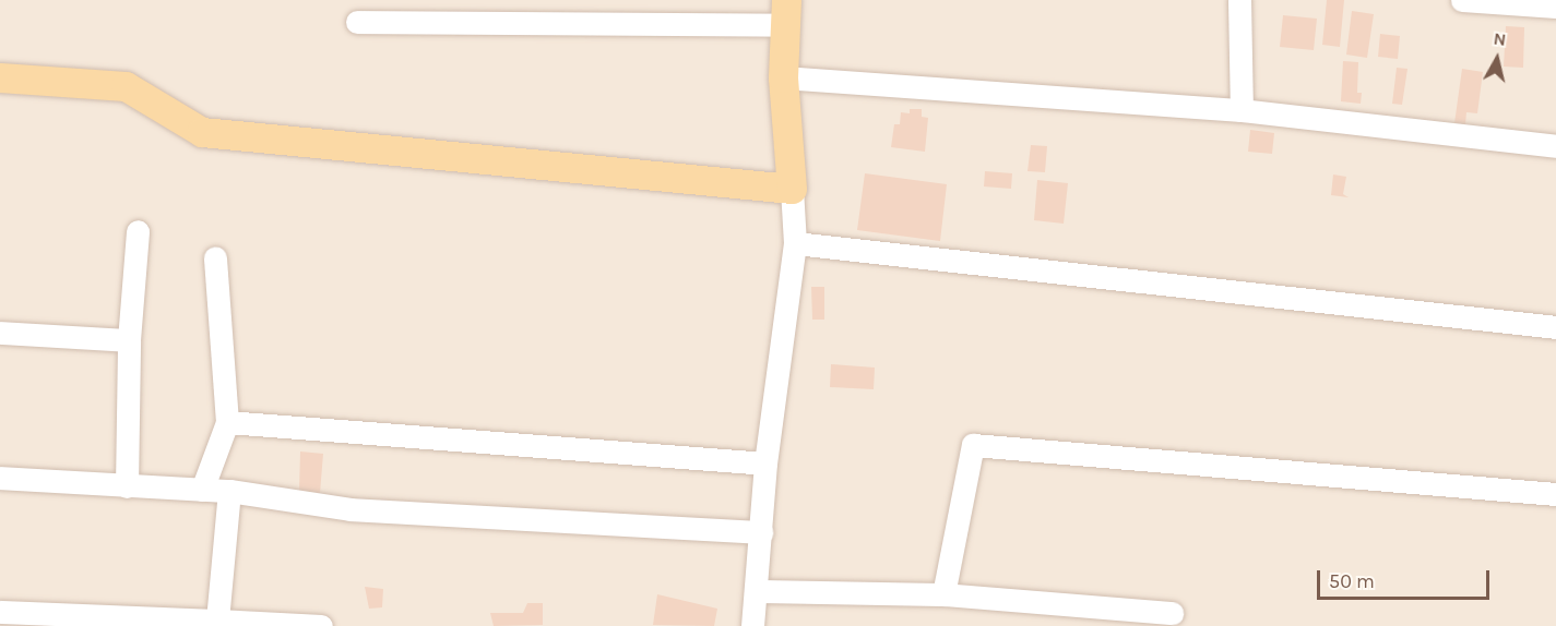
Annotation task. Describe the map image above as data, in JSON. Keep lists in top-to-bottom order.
{
  "scale_bar": "50 m",
  "north": "top"
}
